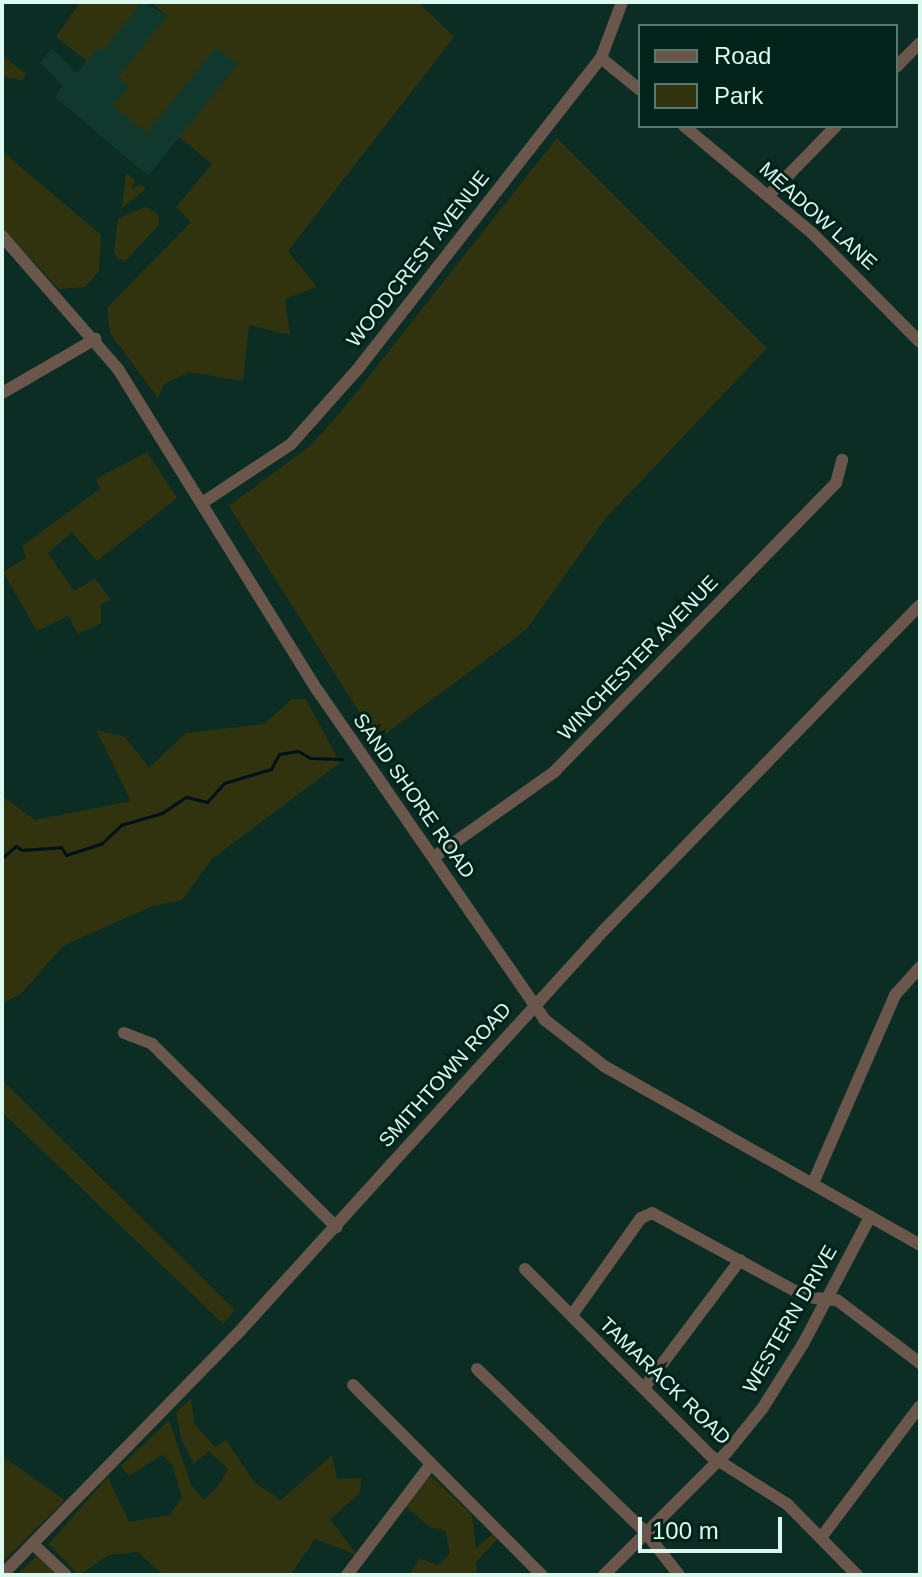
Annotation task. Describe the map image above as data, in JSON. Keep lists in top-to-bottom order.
{
  "streets": {
    "street": [
      "MEADOW LANE",
      "WOODCREST AVENUE",
      "WINCHESTER AVENUE",
      "SAND SHORE ROAD",
      "SMITHTOWN ROAD",
      "WESTERN DRIVE",
      "TAMARACK ROAD"
    ]
  },
  "crossings": [
    ["WOODCREST AVENUE", "SAND SHORE ROAD"],
    ["WINCHESTER AVENUE", "SAND SHORE ROAD"],
    ["SAND SHORE ROAD", "SMITHTOWN ROAD"],
    ["SAND SHORE ROAD", "WESTERN DRIVE"],
    ["WESTERN DRIVE", "TAMARACK ROAD"]
  ],
  "legend": ["Road", "Park"],
  "scale_bar": "100 m"
}
